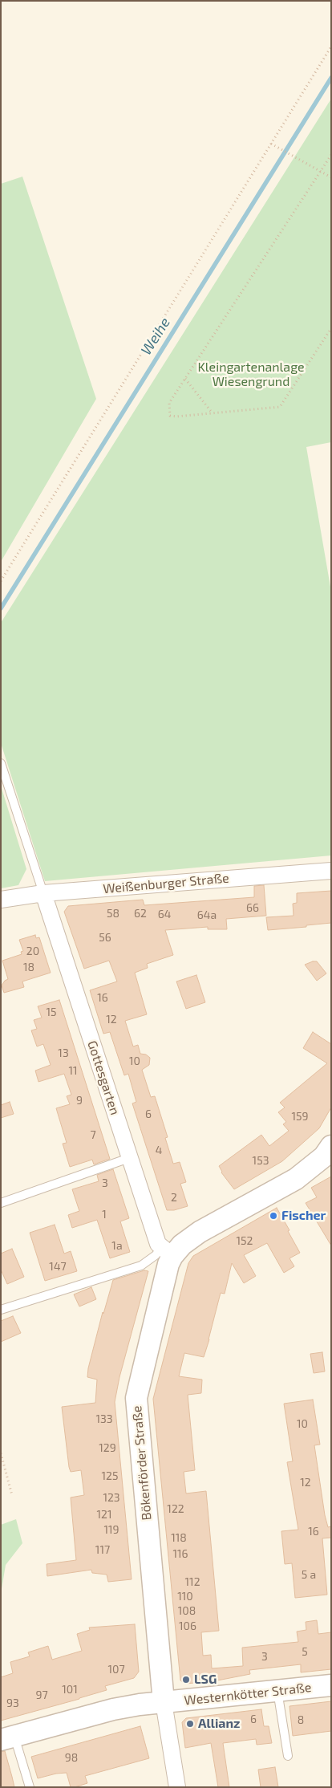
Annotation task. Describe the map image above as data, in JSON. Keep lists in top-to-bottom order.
{
  "streets": {
    "street": [
      "Weißenburger Straße",
      "Gottesgarten",
      "Bökenförder Straße",
      "Westernkötter Straße"
    ]
  },
  "crossings": [
    ["Weißenburger Straße", "Gottesgarten"],
    ["Gottesgarten", "Bökenförder Straße"],
    ["Bökenförder Straße", "Westernkötter Straße"]
  ],
  "water": ["Weihe"],
  "parks": ["Kleingartenanlage Wiesengrund"],
  "places": ["Fischer", "LSG", "Allianz"],
  "house_numbers": [
    "66",
    "58",
    "62",
    "64",
    "64a",
    "56",
    "20",
    "18",
    "16",
    "15",
    "12",
    "13",
    "10",
    "11",
    "9",
    "6",
    "159",
    "7",
    "4",
    "153",
    "3",
    "2",
    "1",
    "152",
    "1a",
    "147",
    "133",
    "10",
    "129",
    "125",
    "12",
    "123",
    "122",
    "121",
    "119",
    "16",
    "118",
    "117",
    "116",
    "5 a",
    "112",
    "110",
    "108",
    "106",
    "5",
    "3",
    "107",
    "101",
    "97",
    "93",
    "6",
    "8",
    "98"
  ]
}
